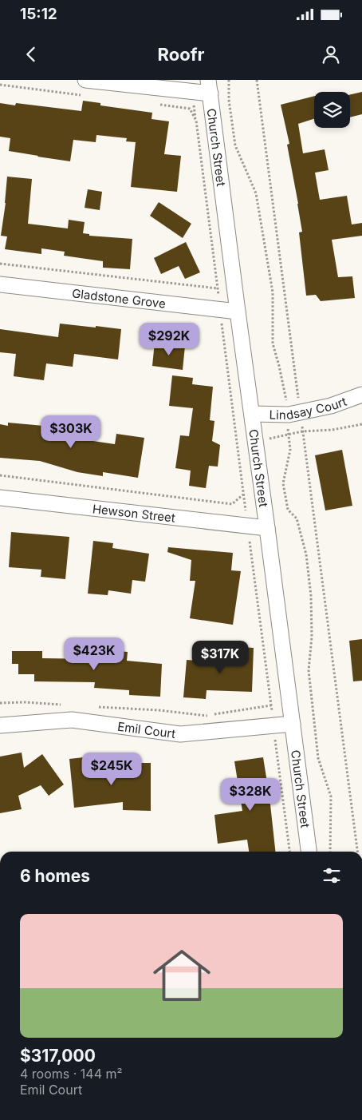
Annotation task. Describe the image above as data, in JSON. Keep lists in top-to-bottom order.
{
  "streets": {
    "street": [
      "Church Street",
      "Gladstone Grove",
      "Lindsay Court",
      "Hewson Street",
      "Emil Court"
    ]
  },
  "crossings": [
    ["Church Street", "Gladstone Grove"],
    ["Church Street", "Lindsay Court"],
    ["Church Street", "Hewson Street"],
    ["Church Street", "Emil Court"]
  ],
  "page": {
    "status": "15:12",
    "header": "Roofr",
    "price": [
      "$292K",
      "$303K",
      "$423K",
      "$317K",
      "$245K",
      "$328K"
    ],
    "heading": "6 homes",
    "list": [
      {
        "name": "$317,000",
        "note": "4 rooms · 144 m² · Emil Court"
      }
    ]
  }
}
